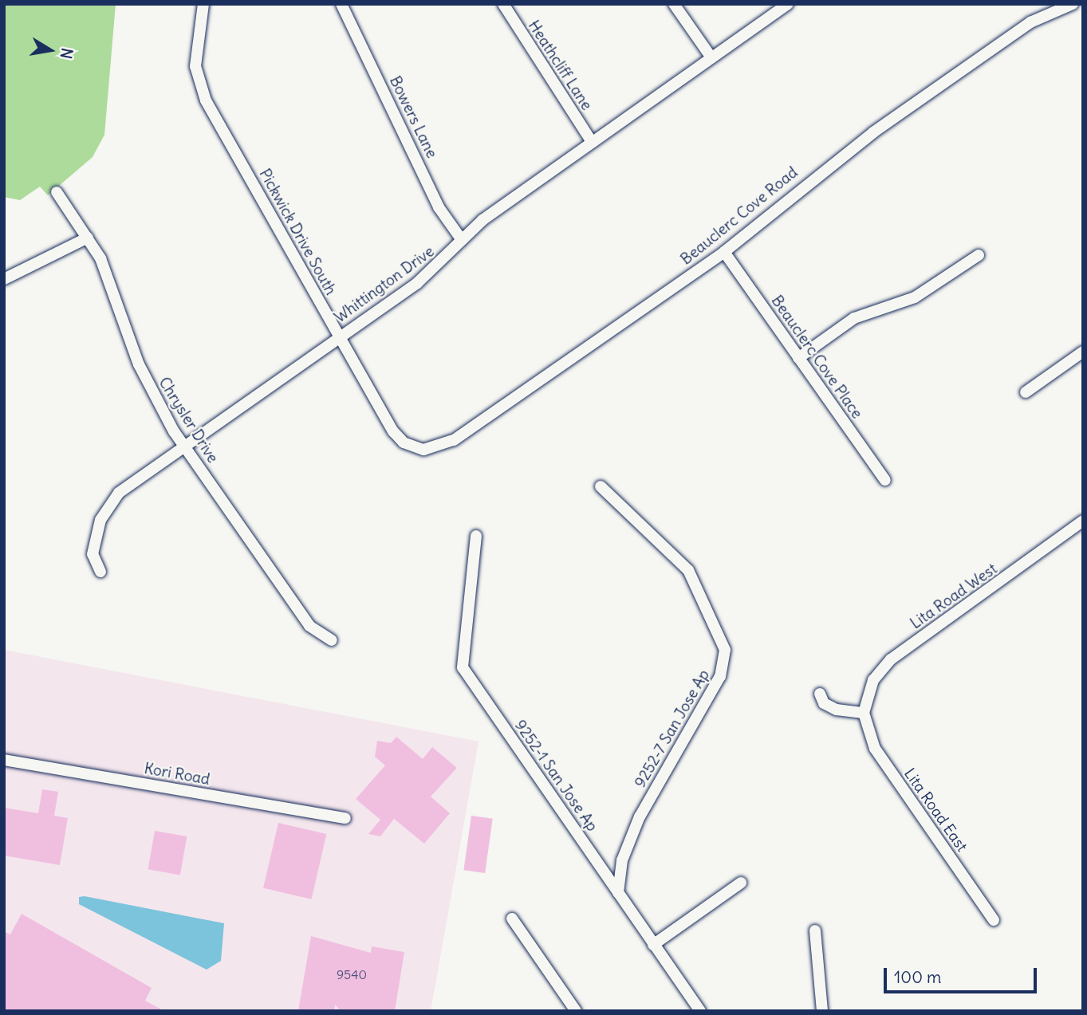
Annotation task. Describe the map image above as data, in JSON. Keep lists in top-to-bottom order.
{
  "streets": {
    "street": [
      "Heathcliff Lane",
      "Bowers Lane",
      "Beauclerc Cove Road",
      "Pickwick Drive South",
      "Whittington Drive",
      "Beauclerc Cove Place",
      "Chrysler Drive",
      "Lita Road West",
      "9252-7 San Jose Ap",
      "Kori Road",
      "9252-1 San Jose Ap",
      "Lita Road East"
    ]
  },
  "crossings": [
    ["Heathcliff Lane", "Whittington Drive"],
    ["Bowers Lane", "Whittington Drive"],
    ["Beauclerc Cove Road", "Pickwick Drive South"],
    ["Beauclerc Cove Road", "Beauclerc Cove Place"],
    ["Pickwick Drive South", "Whittington Drive"],
    ["Whittington Drive", "Chrysler Drive"],
    ["Lita Road West", "Lita Road East"],
    ["9252-7 San Jose Ap", "9252-1 San Jose Ap"]
  ],
  "house_numbers": ["9540"],
  "scale_bar": "100 m",
  "north": "right"
}
